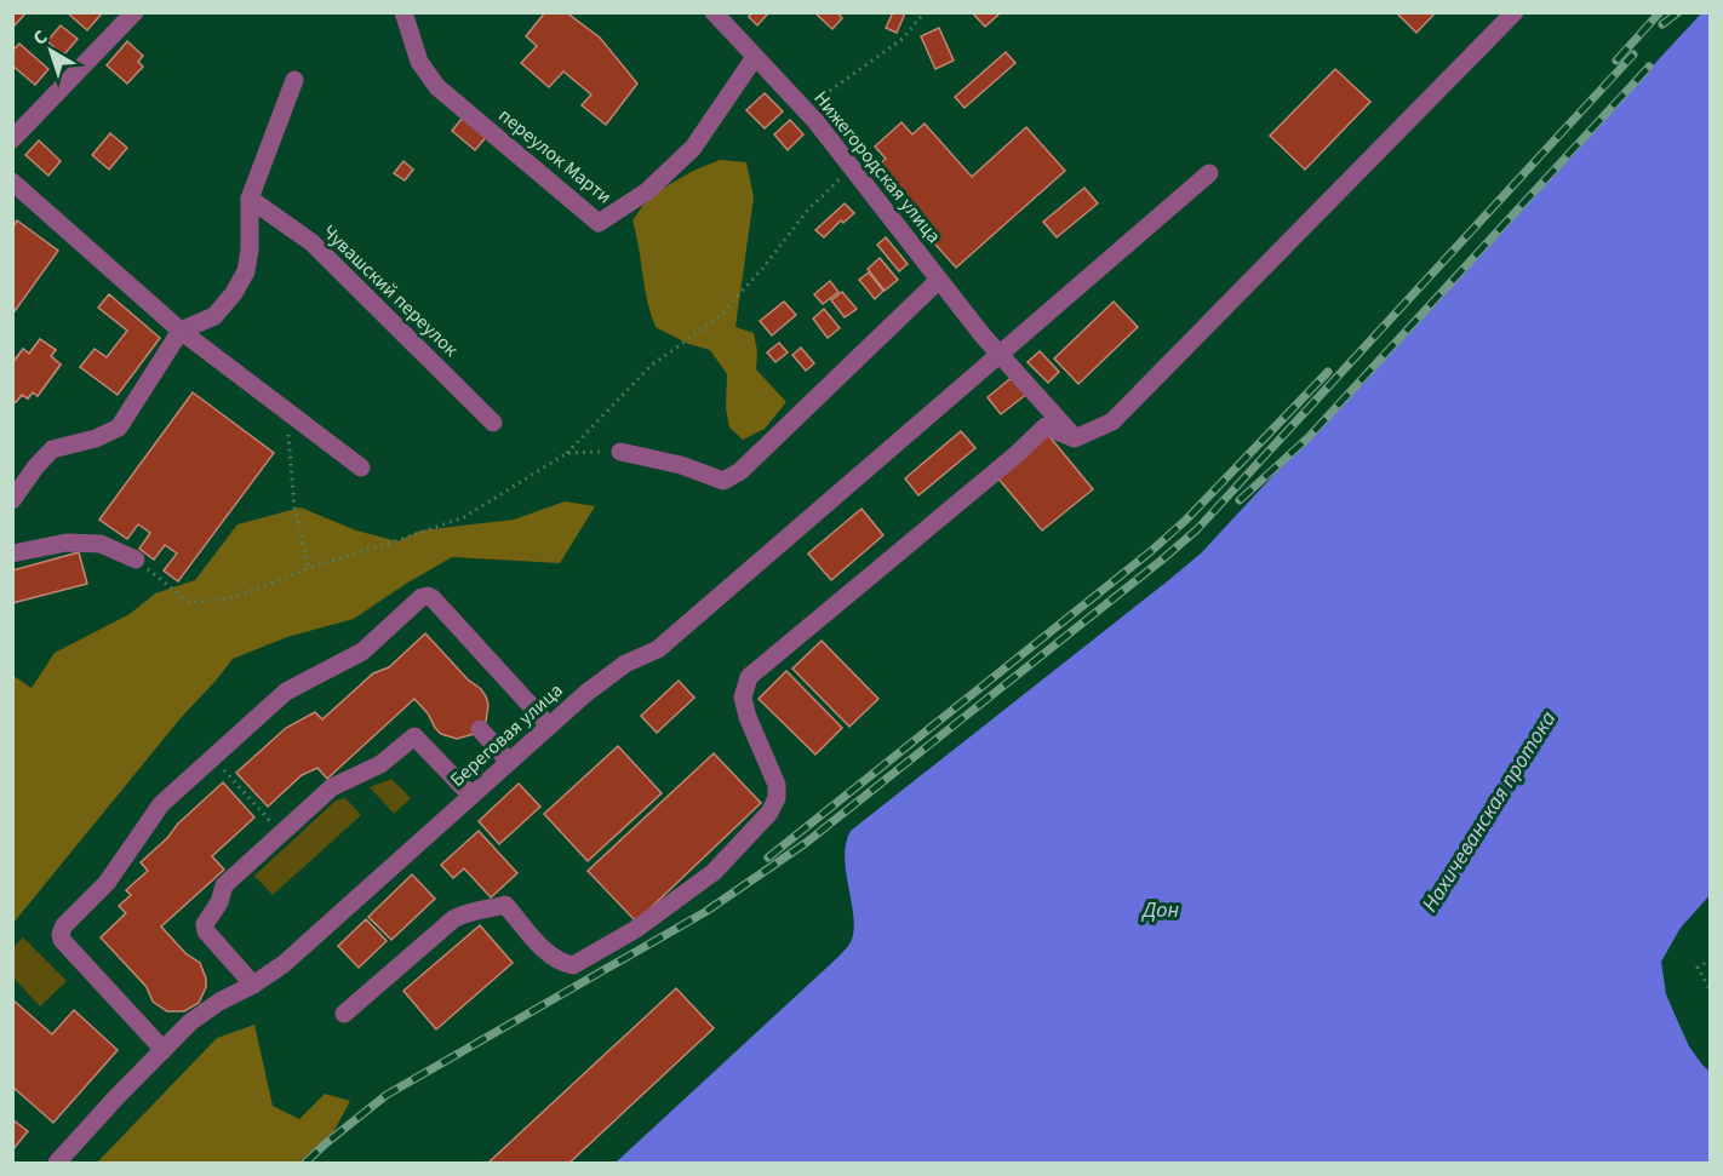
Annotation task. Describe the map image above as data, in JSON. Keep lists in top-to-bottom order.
{
  "streets": {
    "street": [
      "переулок Марти",
      "Нижегородская улица",
      "Чувашский переулок",
      "Береговая улица"
    ]
  },
  "crossings": [
    ["переулок Марти", "Нижегородская улица"],
    ["Нижегородская улица", "Береговая улица"]
  ],
  "water": ["Нахичеванская протока", "Дон"],
  "north": "top left"
}
